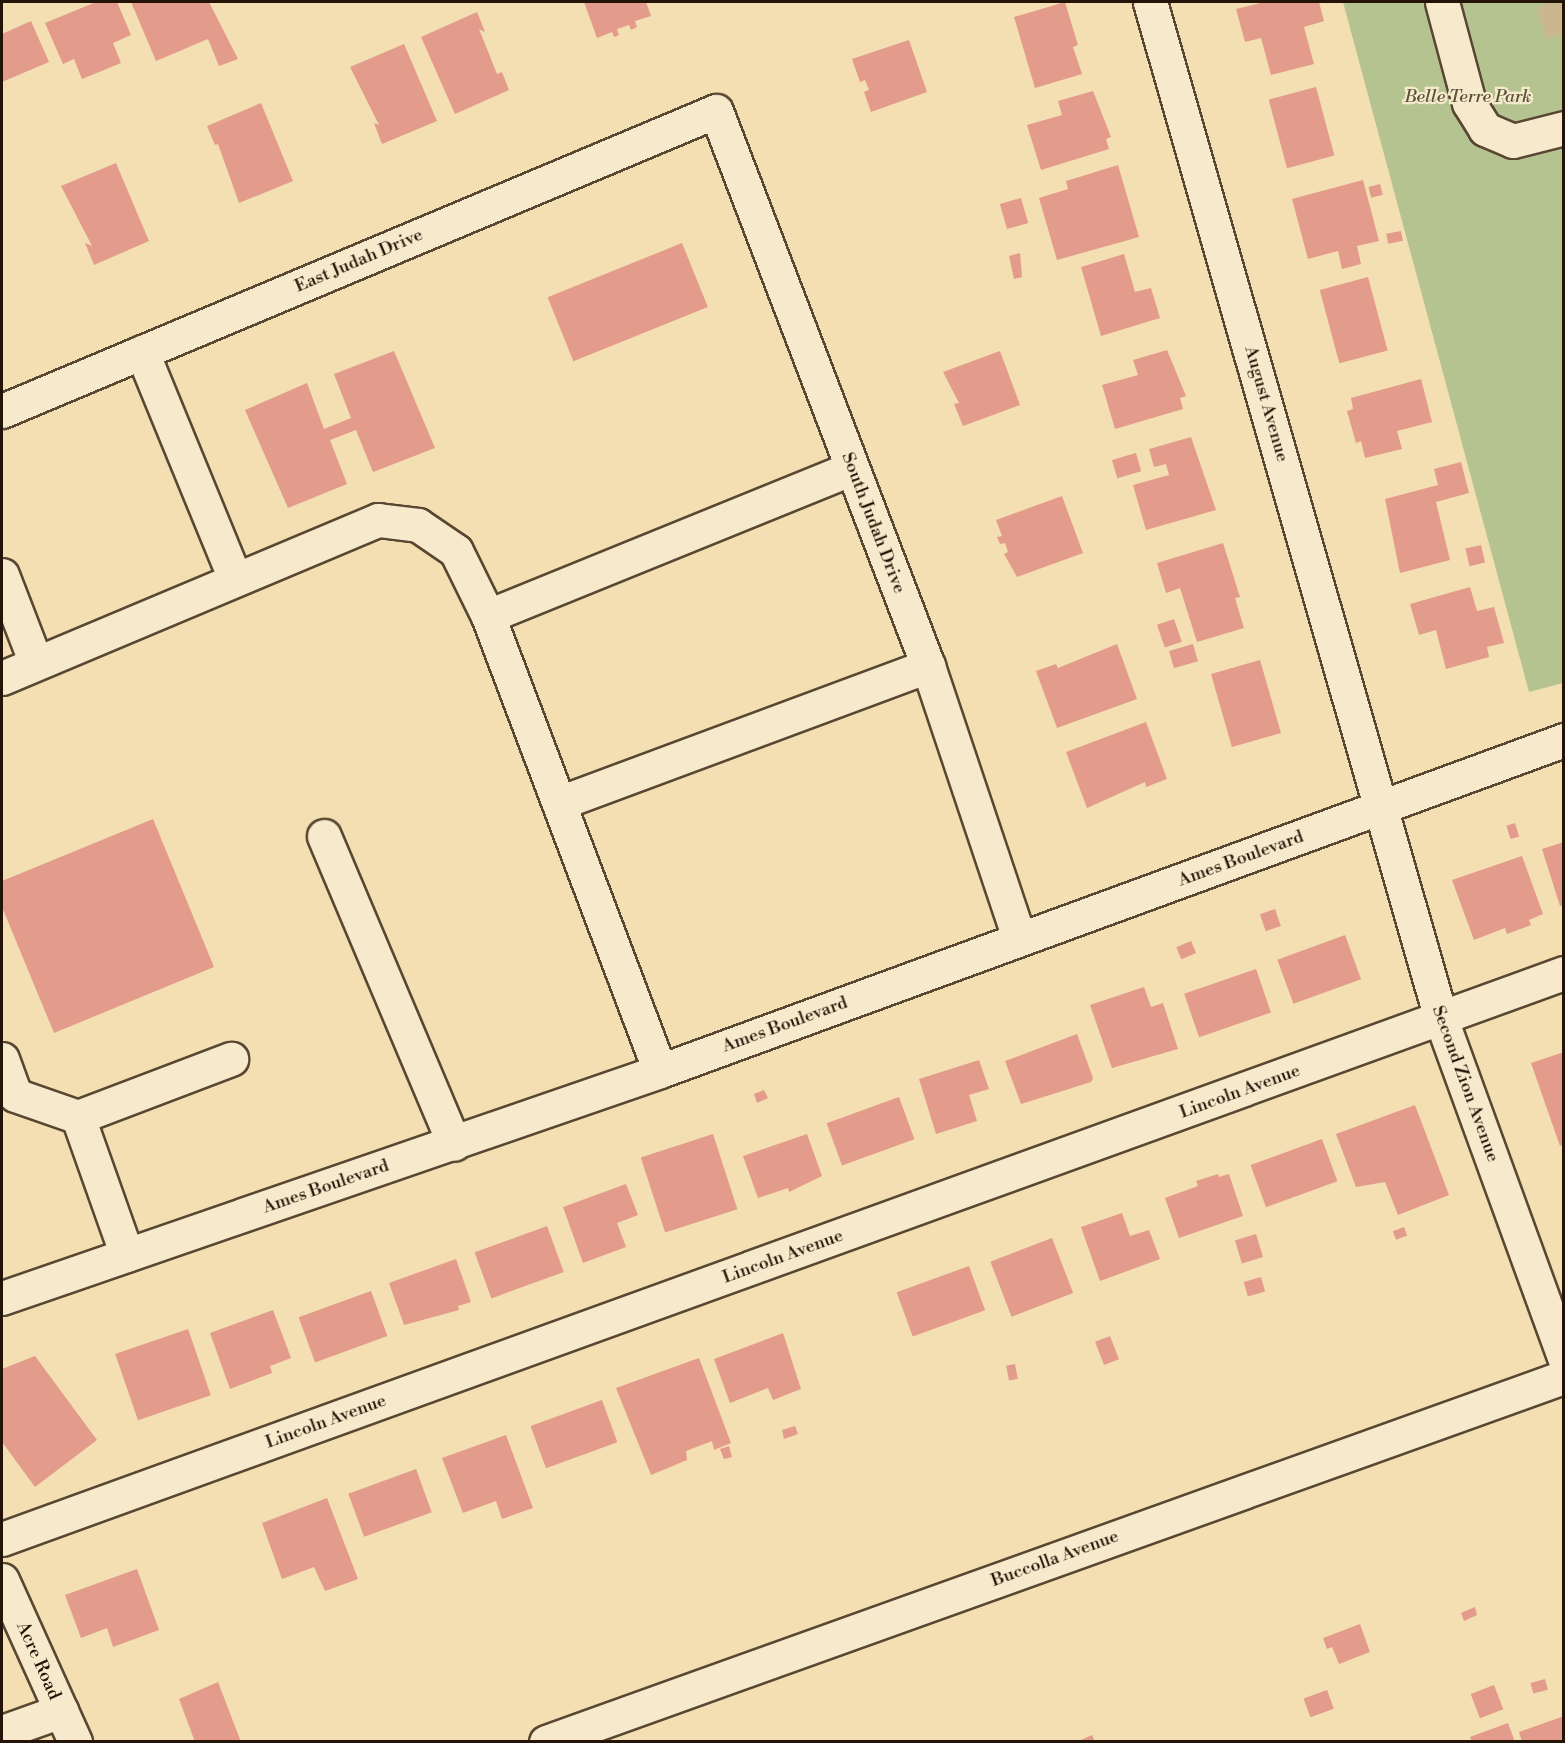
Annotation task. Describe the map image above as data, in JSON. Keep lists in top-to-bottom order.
{
  "streets": {
    "street": [
      "East Judah Drive",
      "August Avenue",
      "South Judah Drive",
      "Ames Boulevard",
      "Second Zion Avenue",
      "Lincoln Avenue",
      "Buccolla Avenue",
      "Acre Road"
    ]
  },
  "crossings": [
    ["East Judah Drive", "South Judah Drive"],
    ["August Avenue", "Ames Boulevard"],
    ["August Avenue", "Second Zion Avenue"],
    ["South Judah Drive", "Ames Boulevard"],
    ["Ames Boulevard", "Second Zion Avenue"],
    ["Second Zion Avenue", "Lincoln Avenue"]
  ],
  "parks": ["Belle Terre Park"]
}
